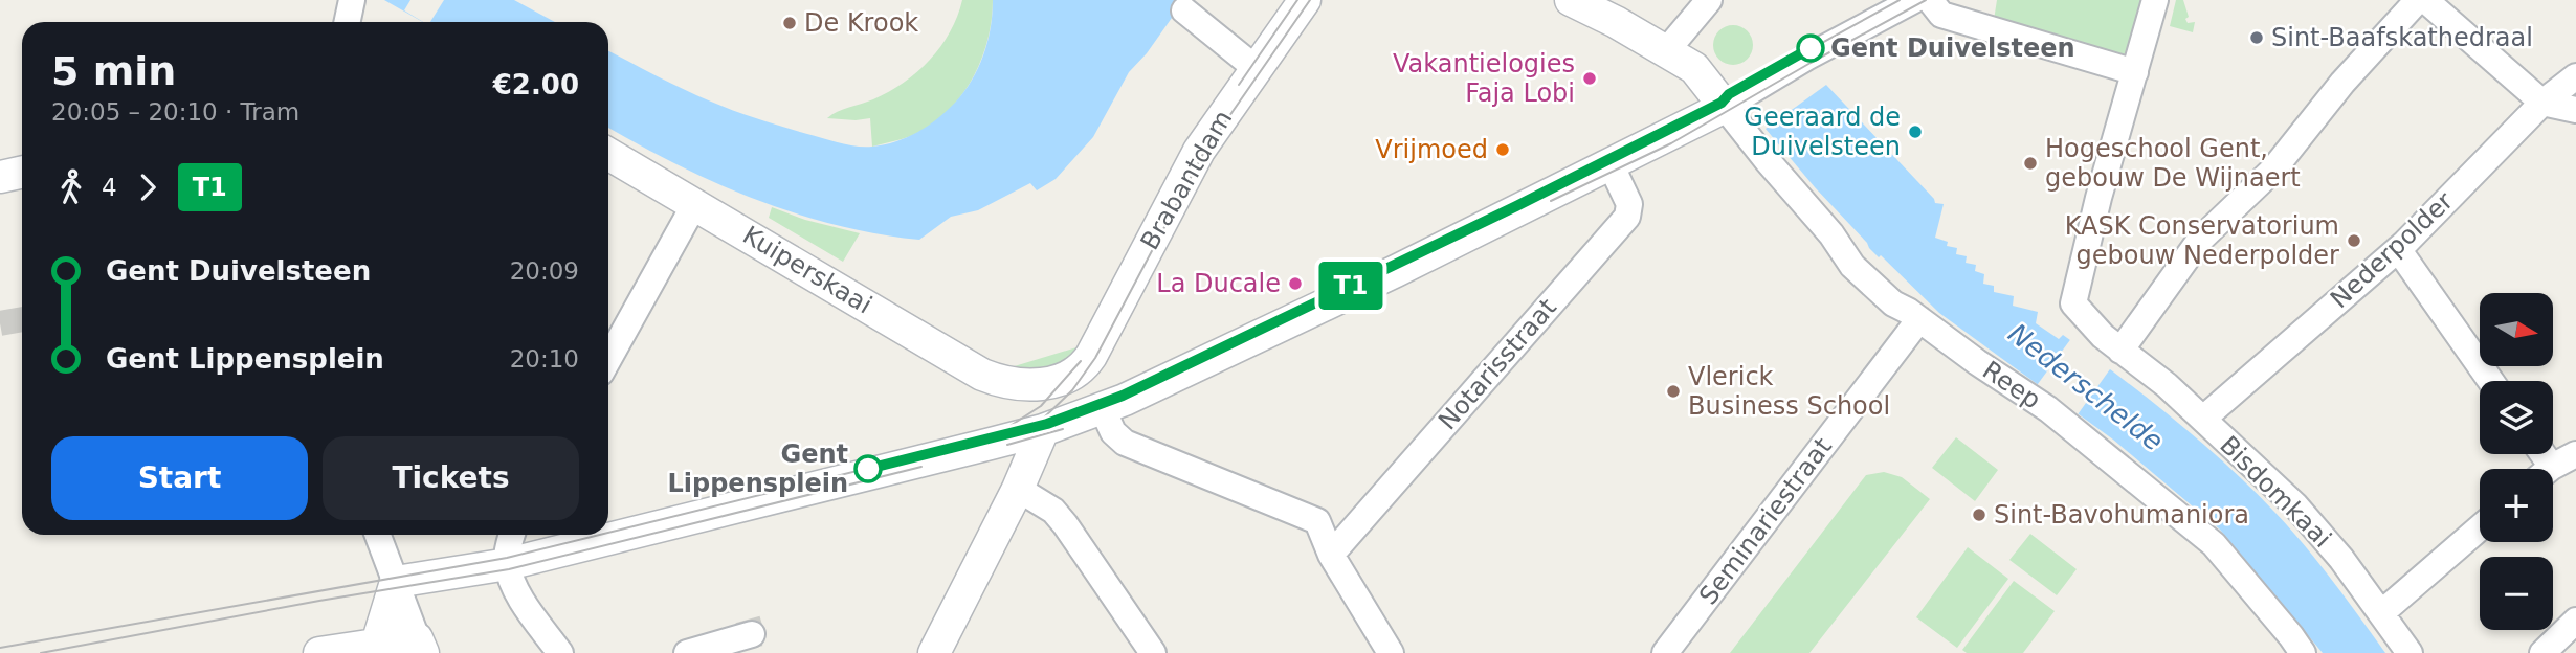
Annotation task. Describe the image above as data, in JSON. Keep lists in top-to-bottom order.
{
  "streets": {
    "street": [
      "Brabantdam",
      "Nederpolder",
      "Kuiperskaai",
      "Notarisstraat",
      "Reep",
      "Bisdomkaai",
      "Seminariestraat"
    ]
  },
  "crossings": [
    ["Brabantdam", "Kuiperskaai"],
    ["Nederpolder", "Bisdomkaai"],
    ["Reep", "Seminariestraat"]
  ],
  "water": ["Nederschelde"],
  "places": [
    "De Krook",
    "Sint-Baafskathedraal",
    "Gent Duivelsteen",
    "Vakantielogies Faja Lobi",
    "Geeraard de Duivelsteen",
    "Vrijmoed",
    "Hogeschool Gent, gebouw De Wijnaert",
    "KASK Conservatorium gebouw Nederpolder",
    "La Ducale",
    "Vlerick Business School",
    "Gent Lippensplein",
    "Sint-Bavohumaniora"
  ],
  "lines": ["tram line T1"],
  "north": "right",
  "page": {
    "on_map": "T1",
    "heading": ["5 min", "20:05 – 20:10 · Tram", "€2.00"],
    "legs": ["4", "T1"],
    "list": [
      {
        "name": "Gent Duivelsteen",
        "value": "20:09"
      },
      {
        "name": "Gent Lippensplein",
        "value": "20:10"
      }
    ],
    "map_buttons": ["+", "−"],
    "buttons": ["Start", "Tickets"]
  }
}
